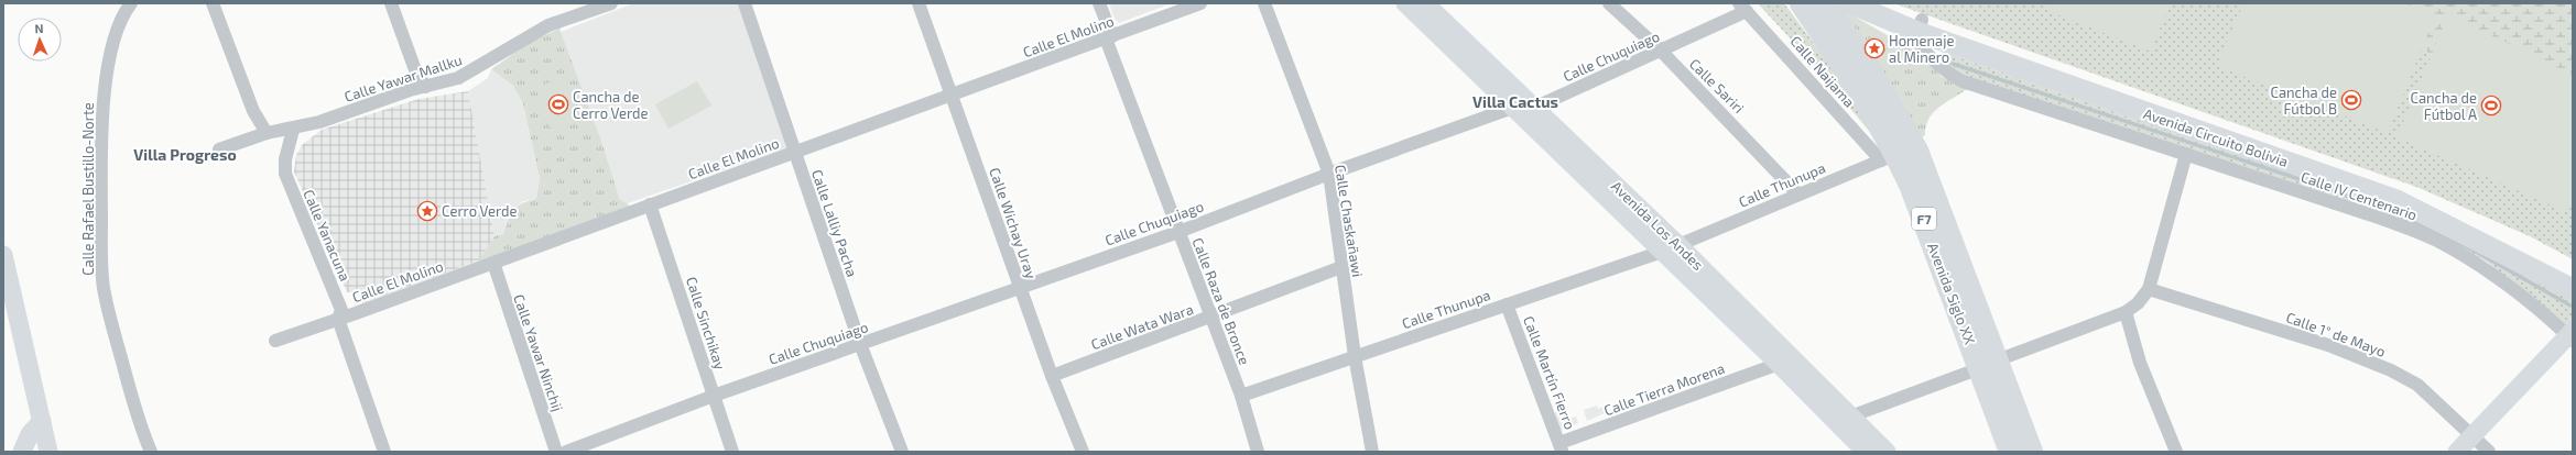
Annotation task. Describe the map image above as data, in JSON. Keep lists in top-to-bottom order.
{
  "streets": {
    "highway": ["F7", "Avenida Siglo XX"],
    "main road": ["Avenida Circuito Bolivia"],
    "street": [
      "Calle El Molino",
      "Calle Chuquiago",
      "Calle Naijama",
      "Calle Yawar Mallku",
      "Calle Sariri",
      "Calle Thunupa",
      "Calle Rafael Bustillo-Norte",
      "Calle IV Centenario",
      "Calle Chaskañawi",
      "Calle Lalliy Pacha",
      "Calle Wichay Uray",
      "Avenida Los Andes",
      "Calle Yanacuna",
      "Calle Raza de Bronce",
      "Calle Sinchikay",
      "Calle Wata Wara",
      "Calle 1° de Mayo",
      "Calle Yawar Ninchij",
      "Calle Martín Fierro",
      "Calle Tierra Morena"
    ]
  },
  "crossings": [
    ["Calle El Molino", "Calle Lalliy Pacha"],
    ["Calle El Molino", "Calle Wichay Uray"],
    ["Calle El Molino", "Calle Yanacuna"],
    ["Calle El Molino", "Calle Raza de Bronce"],
    ["Calle El Molino", "Calle Sinchikay"],
    ["Calle El Molino", "Calle Yawar Ninchij"],
    ["Calle Chuquiago", "Calle Naijama"],
    ["Calle Chuquiago", "Calle Sariri"],
    ["Calle Chuquiago", "Calle Chaskañawi"],
    ["Calle Chuquiago", "Calle Lalliy Pacha"],
    ["Calle Chuquiago", "Calle Wichay Uray"],
    ["Calle Chuquiago", "Avenida Los Andes"],
    ["Calle Chuquiago", "Calle Raza de Bronce"],
    ["Calle Chuquiago", "Calle Sinchikay"],
    ["Calle Naijama", "Calle Thunupa"],
    ["Calle Naijama", "Avenida Siglo XX"],
    ["Calle Yawar Mallku", "Calle Yanacuna"],
    ["Calle Sariri", "Calle Thunupa"],
    ["Avenida Circuito Bolivia", "Calle IV Centenario"],
    ["Calle Thunupa", "Calle Chaskañawi"],
    ["Calle Thunupa", "Avenida Los Andes"],
    ["Calle Thunupa", "Avenida Siglo XX"],
    ["Calle Thunupa", "Calle Raza de Bronce"],
    ["Calle Thunupa", "Calle Martín Fierro"],
    ["Calle Chaskañawi", "Calle Wata Wara"],
    ["Calle Wichay Uray", "Calle Wata Wara"],
    ["Avenida Los Andes", "Calle Tierra Morena"],
    ["Calle Raza de Bronce", "Calle Wata Wara"],
    ["Calle Martín Fierro", "Calle Tierra Morena"]
  ],
  "districts": ["Villa Cactus", "Villa Progreso"],
  "places": {
    "place": ["Homenaje al Minero", "Cerro Verde"],
    "sports": ["Cancha de Fútbol B", "Cancha de Cerro Verde", "Cancha de Fútbol A"]
  },
  "north": "top"
}
